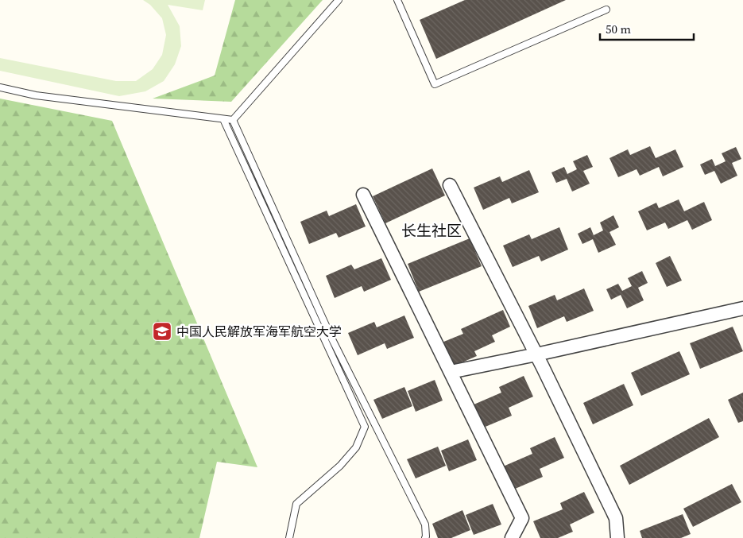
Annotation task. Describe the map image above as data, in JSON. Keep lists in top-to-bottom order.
{
  "districts": ["长生社区"],
  "places": {
    "school or university": ["中国人民解放军海军航空大学"]
  },
  "scale_bar": "50 m"
}
